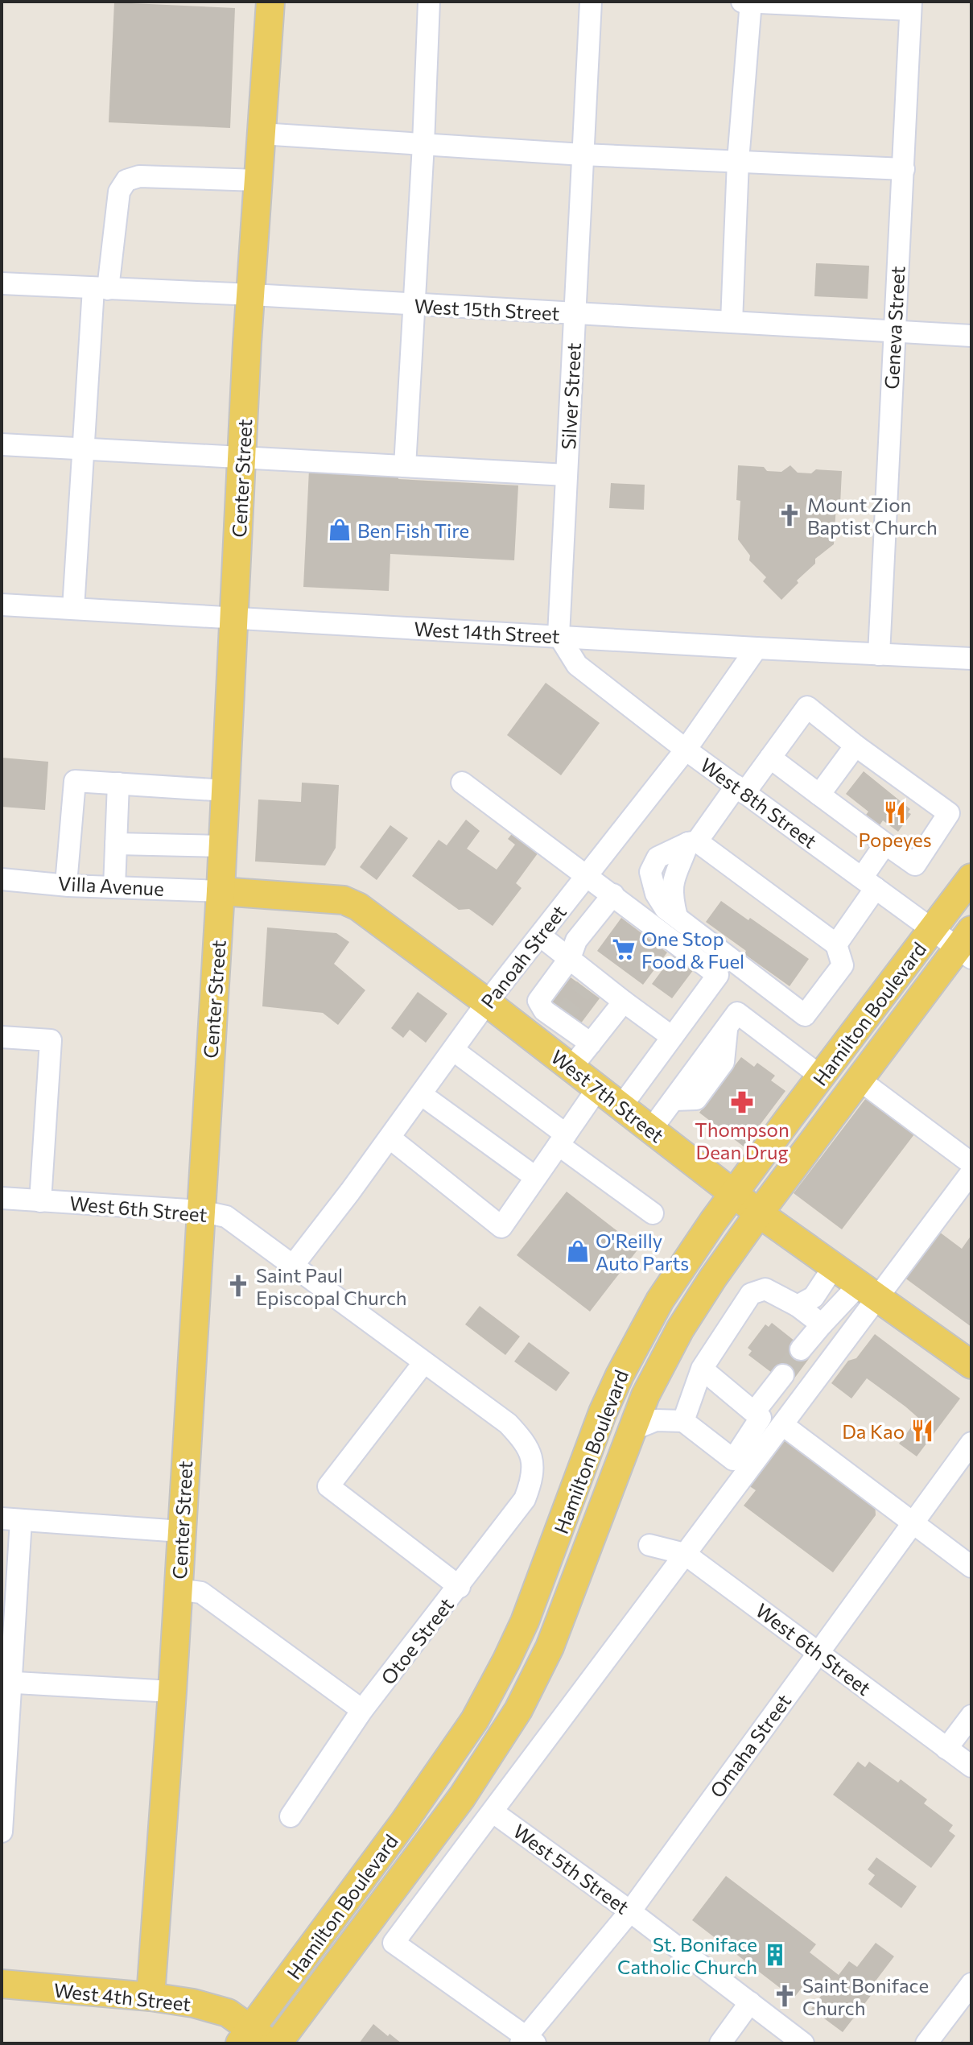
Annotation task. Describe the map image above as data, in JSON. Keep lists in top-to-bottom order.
{
  "streets": {
    "main road": [
      "Center Street",
      "Hamilton Boulevard",
      "West 7th Street",
      "West 4th Street"
    ],
    "street": [
      "West 15th Street",
      "Geneva Street",
      "Silver Street",
      "West 14th Street",
      "West 8th Street",
      "Villa Avenue",
      "Panoah Street",
      "West 6th Street",
      "Otoe Street",
      "Omaha Street",
      "West 5th Street"
    ]
  },
  "crossings": [
    ["West 15th Street", "Geneva Street"],
    ["West 15th Street", "Silver Street"],
    ["West 15th Street", "Center Street"],
    ["Geneva Street", "West 14th Street"],
    ["Silver Street", "West 14th Street"],
    ["Silver Street", "West 8th Street"],
    ["Center Street", "West 14th Street"],
    ["Center Street", "Villa Avenue"],
    ["Center Street", "West 7th Street"],
    ["Center Street", "West 6th Street"],
    ["Center Street", "West 4th Street"],
    ["West 14th Street", "West 8th Street"],
    ["West 14th Street", "Panoah Street"],
    ["West 8th Street", "Panoah Street"],
    ["West 8th Street", "Hamilton Boulevard"],
    ["Villa Avenue", "West 7th Street"],
    ["Panoah Street", "West 7th Street"],
    ["Panoah Street", "West 6th Street"],
    ["Hamilton Boulevard", "West 7th Street"],
    ["Hamilton Boulevard", "West 4th Street"],
    ["West 6th Street", "Otoe Street"],
    ["West 6th Street", "Omaha Street"],
    ["Omaha Street", "West 5th Street"]
  ],
  "places": {
    "church": ["Mount Zion Baptist Church", "Saint Paul Episcopal Church", "Saint Boniface Church"],
    "shop": ["Ben Fish Tire", "O'Reilly Auto Parts"],
    "restaurant": ["Popeyes", "Da Kao"],
    "supermarket": ["One Stop Food & Fuel"],
    "pharmacy": ["Thompson Dean Drug"],
    "building": ["St. Boniface Catholic Church"]
  }
}
